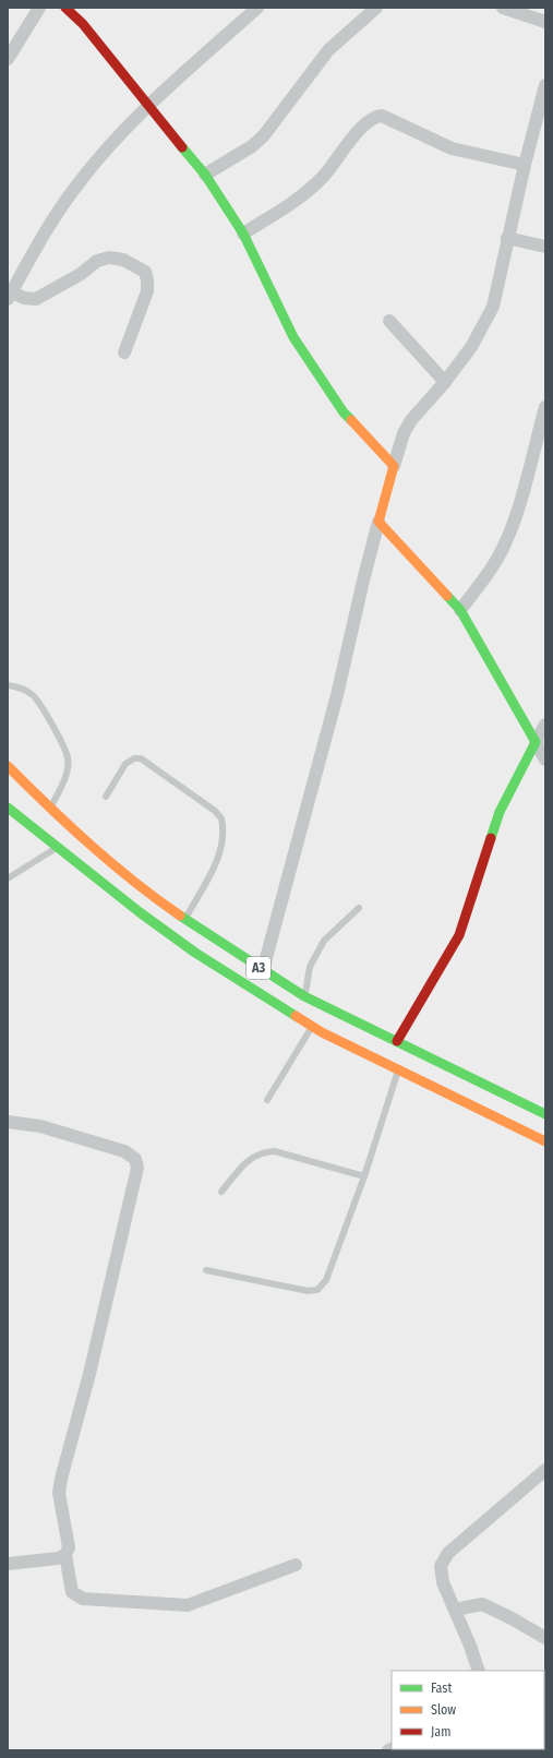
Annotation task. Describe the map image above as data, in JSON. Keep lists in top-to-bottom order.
{
  "streets": {
    "main road": ["A3"]
  },
  "legend": ["Fast", "Slow", "Jam"]
}
